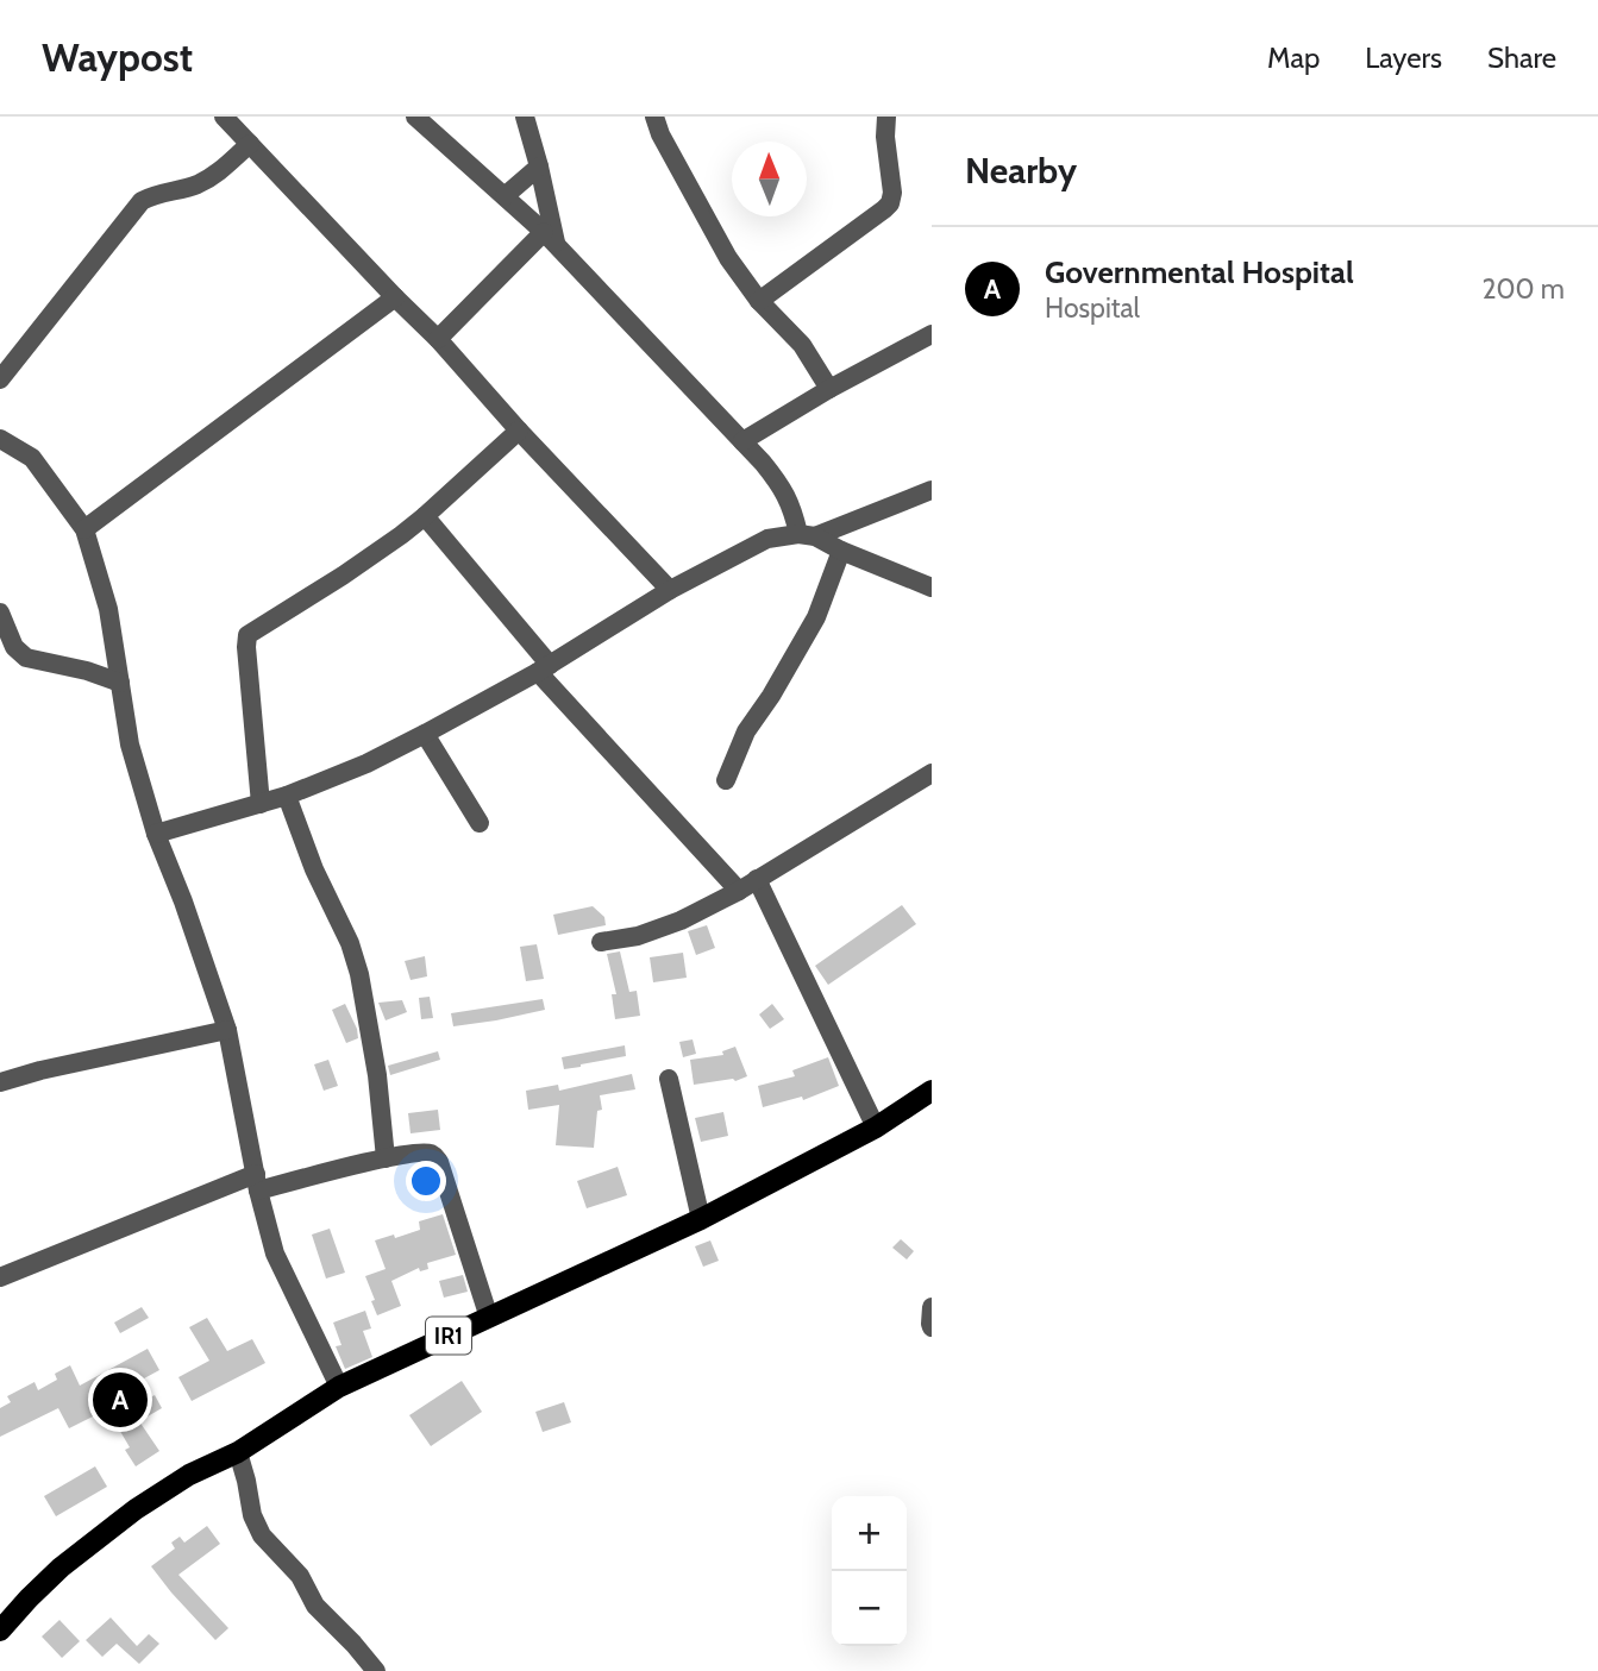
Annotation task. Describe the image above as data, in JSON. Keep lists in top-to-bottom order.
{
  "streets": {
    "main road": ["IR1"]
  },
  "north": "top",
  "page": {
    "header": "Waypost",
    "nav": ["Map", "Layers", "Share"],
    "heading": "Nearby",
    "list": [
      {
        "mark": "A",
        "name": "Governmental Hospital",
        "note": "Hospital",
        "value": "200 m"
      }
    ],
    "pins": "A",
    "map_buttons": ["+", "−"]
  }
}
